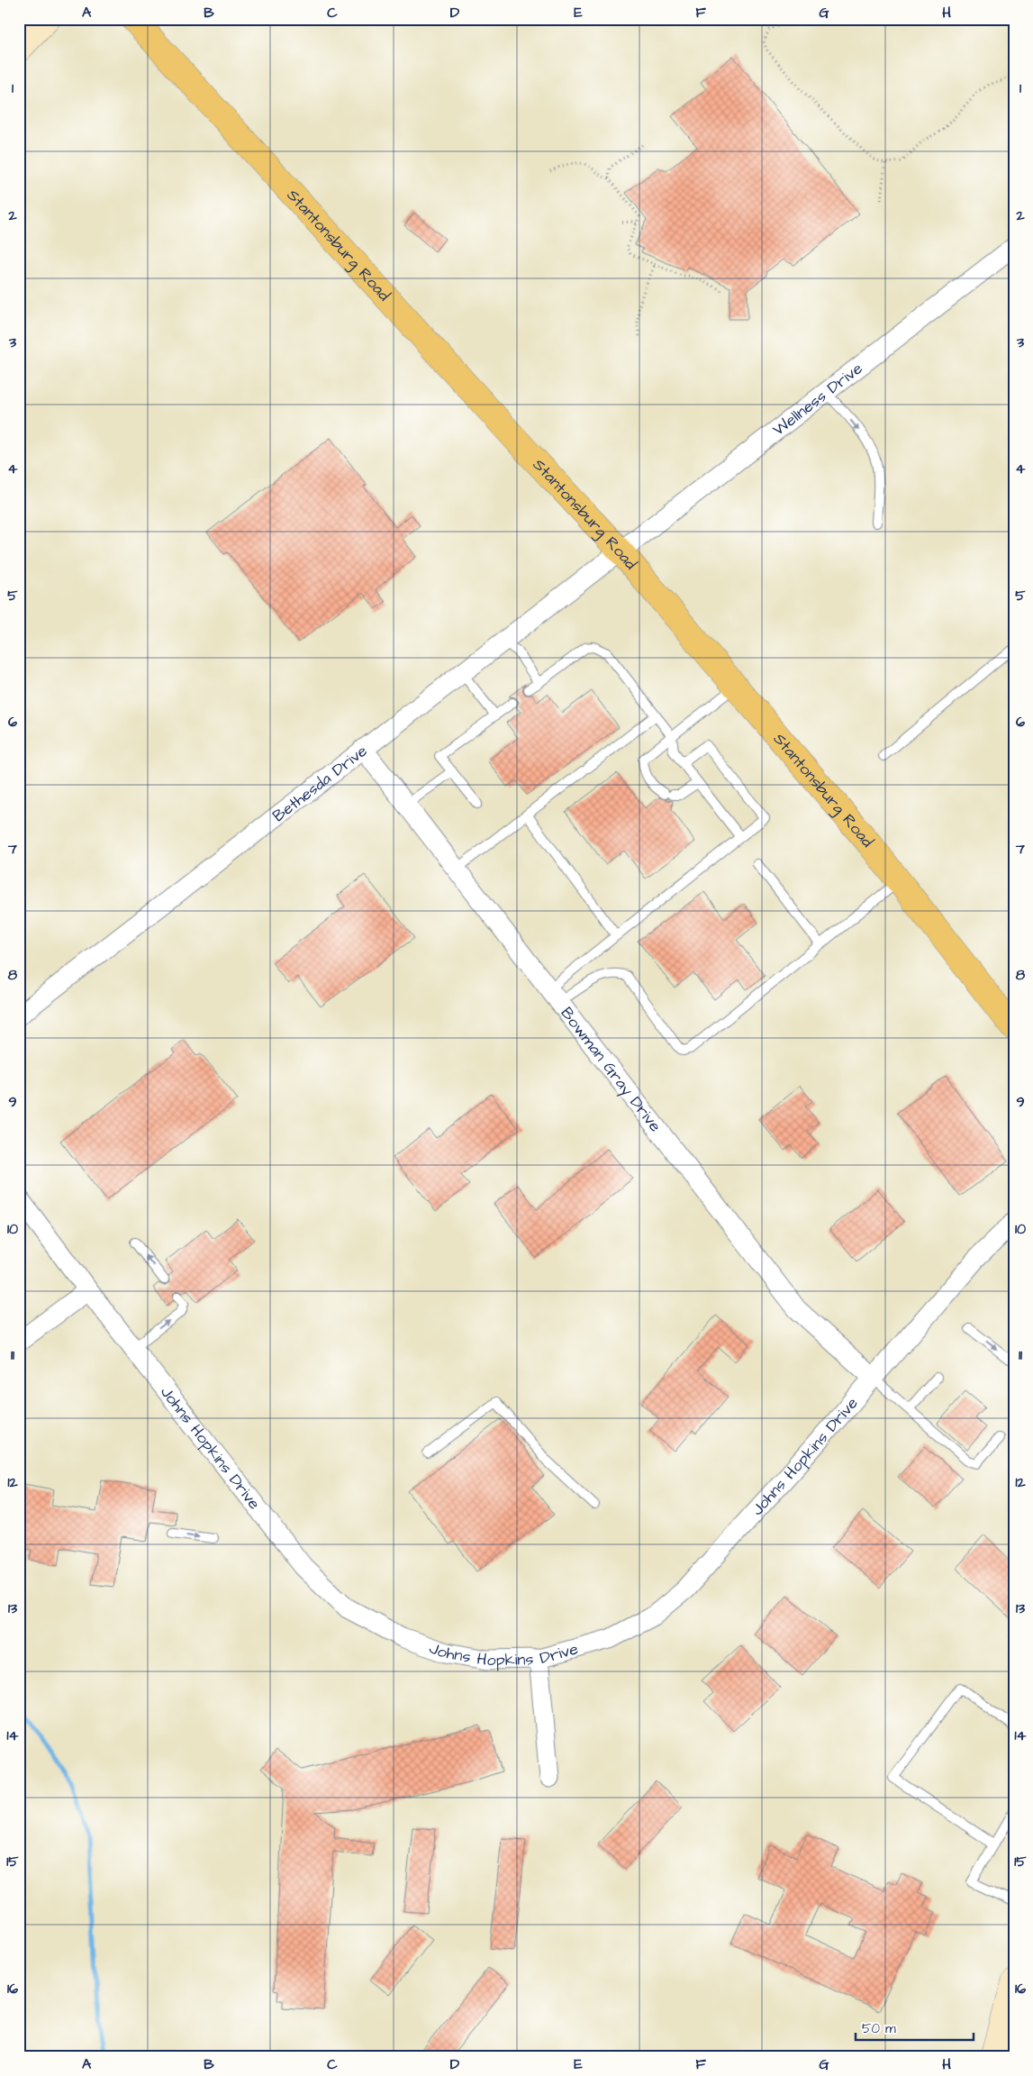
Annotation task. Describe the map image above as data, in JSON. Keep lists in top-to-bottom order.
{
  "streets": {
    "main road": ["Stantonsburg Road"],
    "street": [
      "Wellness Drive",
      "Bethesda Drive",
      "Bowman Gray Drive",
      "Johns Hopkins Drive"
    ]
  },
  "crossings": [
    ["Stantonsburg Road", "Wellness Drive"],
    ["Stantonsburg Road", "Bethesda Drive"],
    ["Wellness Drive", "Bethesda Drive"],
    ["Bethesda Drive", "Bowman Gray Drive"],
    ["Bowman Gray Drive", "Johns Hopkins Drive"]
  ],
  "scale_bar": "50 m",
  "grid": {
    "columns": [
      "A",
      "B",
      "C",
      "D",
      "E",
      "F",
      "G",
      "H"
    ],
    "rows": [
      "1",
      "2",
      "3",
      "4",
      "5",
      "6",
      "7",
      "8",
      "9",
      "10",
      "11",
      "12",
      "13",
      "14",
      "15",
      "16"
    ]
  }
}
